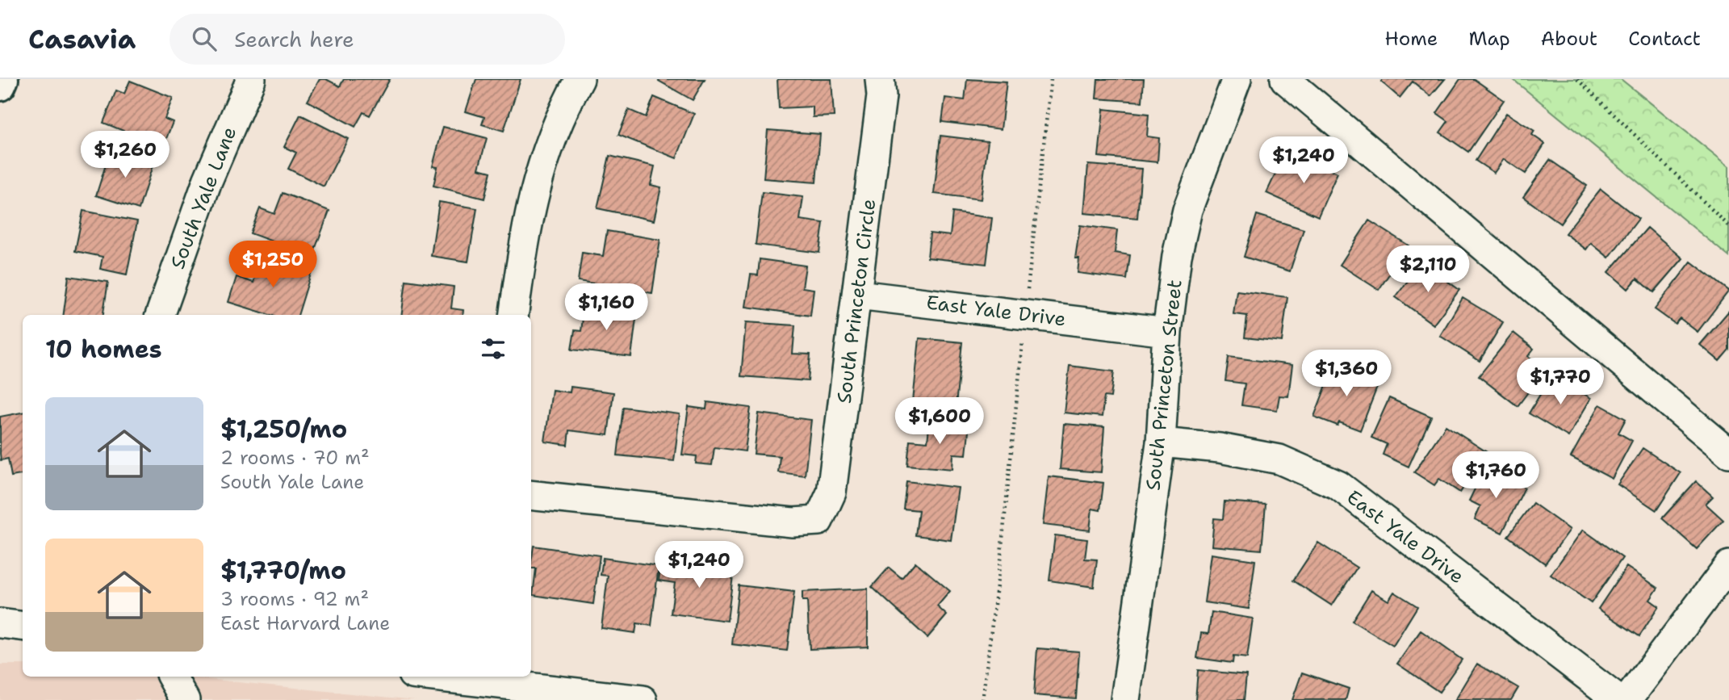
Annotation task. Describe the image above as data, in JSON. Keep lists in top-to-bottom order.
{
  "streets": {
    "street": [
      "South Yale Lane",
      "South Princeton Circle",
      "East Yale Drive",
      "South Princeton Street"
    ]
  },
  "crossings": [
    ["South Princeton Circle", "East Yale Drive"],
    ["East Yale Drive", "South Princeton Street"]
  ],
  "page": {
    "header": "Casavia",
    "search": "Search here",
    "nav": [
      "Home",
      "Map",
      "About",
      "Contact"
    ],
    "price": [
      "$1,260",
      "$1,240",
      "$1,250",
      "$2,110",
      "$1,160",
      "$1,360",
      "$1,770",
      "$1,600",
      "$1,760",
      "$1,240"
    ],
    "heading": "10 homes",
    "list": [
      {
        "name": "$1,250/mo",
        "note": "2 rooms · 70 m² · South Yale Lane"
      },
      {
        "name": "$1,770/mo",
        "note": "3 rooms · 92 m² · East Harvard Lane"
      }
    ]
  }
}
